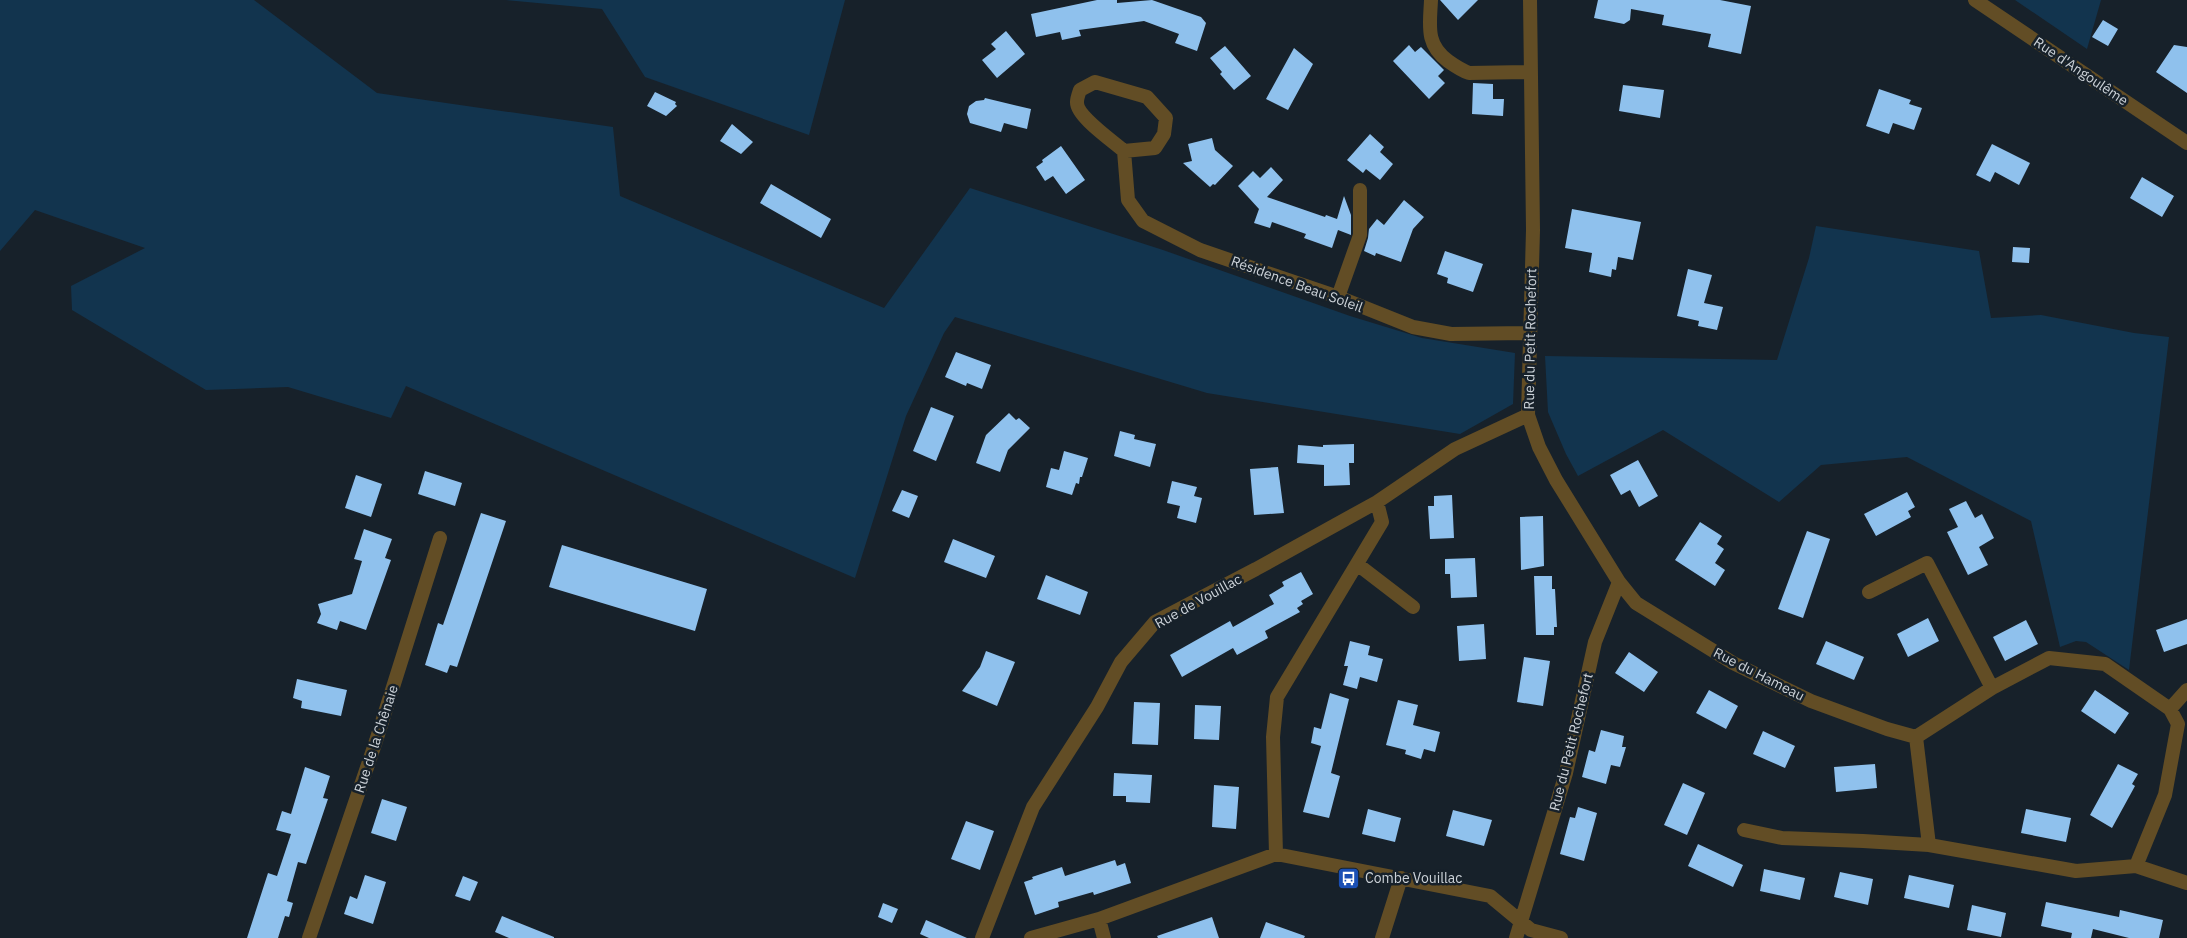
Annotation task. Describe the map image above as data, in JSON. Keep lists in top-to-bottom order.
{
  "streets": {
    "street": [
      "Rue d'Angoulême",
      "Résidence Beau Soleil",
      "Rue du Petit Rochefort",
      "Rue de Vouillac",
      "Rue du Hameau",
      "Rue de la Chênaie"
    ]
  },
  "crossings": [
    ["Résidence Beau Soleil", "Rue du Petit Rochefort"],
    ["Rue du Petit Rochefort", "Rue de Vouillac"],
    ["Rue du Petit Rochefort", "Rue du Hameau"]
  ],
  "places": {
    "bus stop": ["Combe Vouillac"]
  }
}
